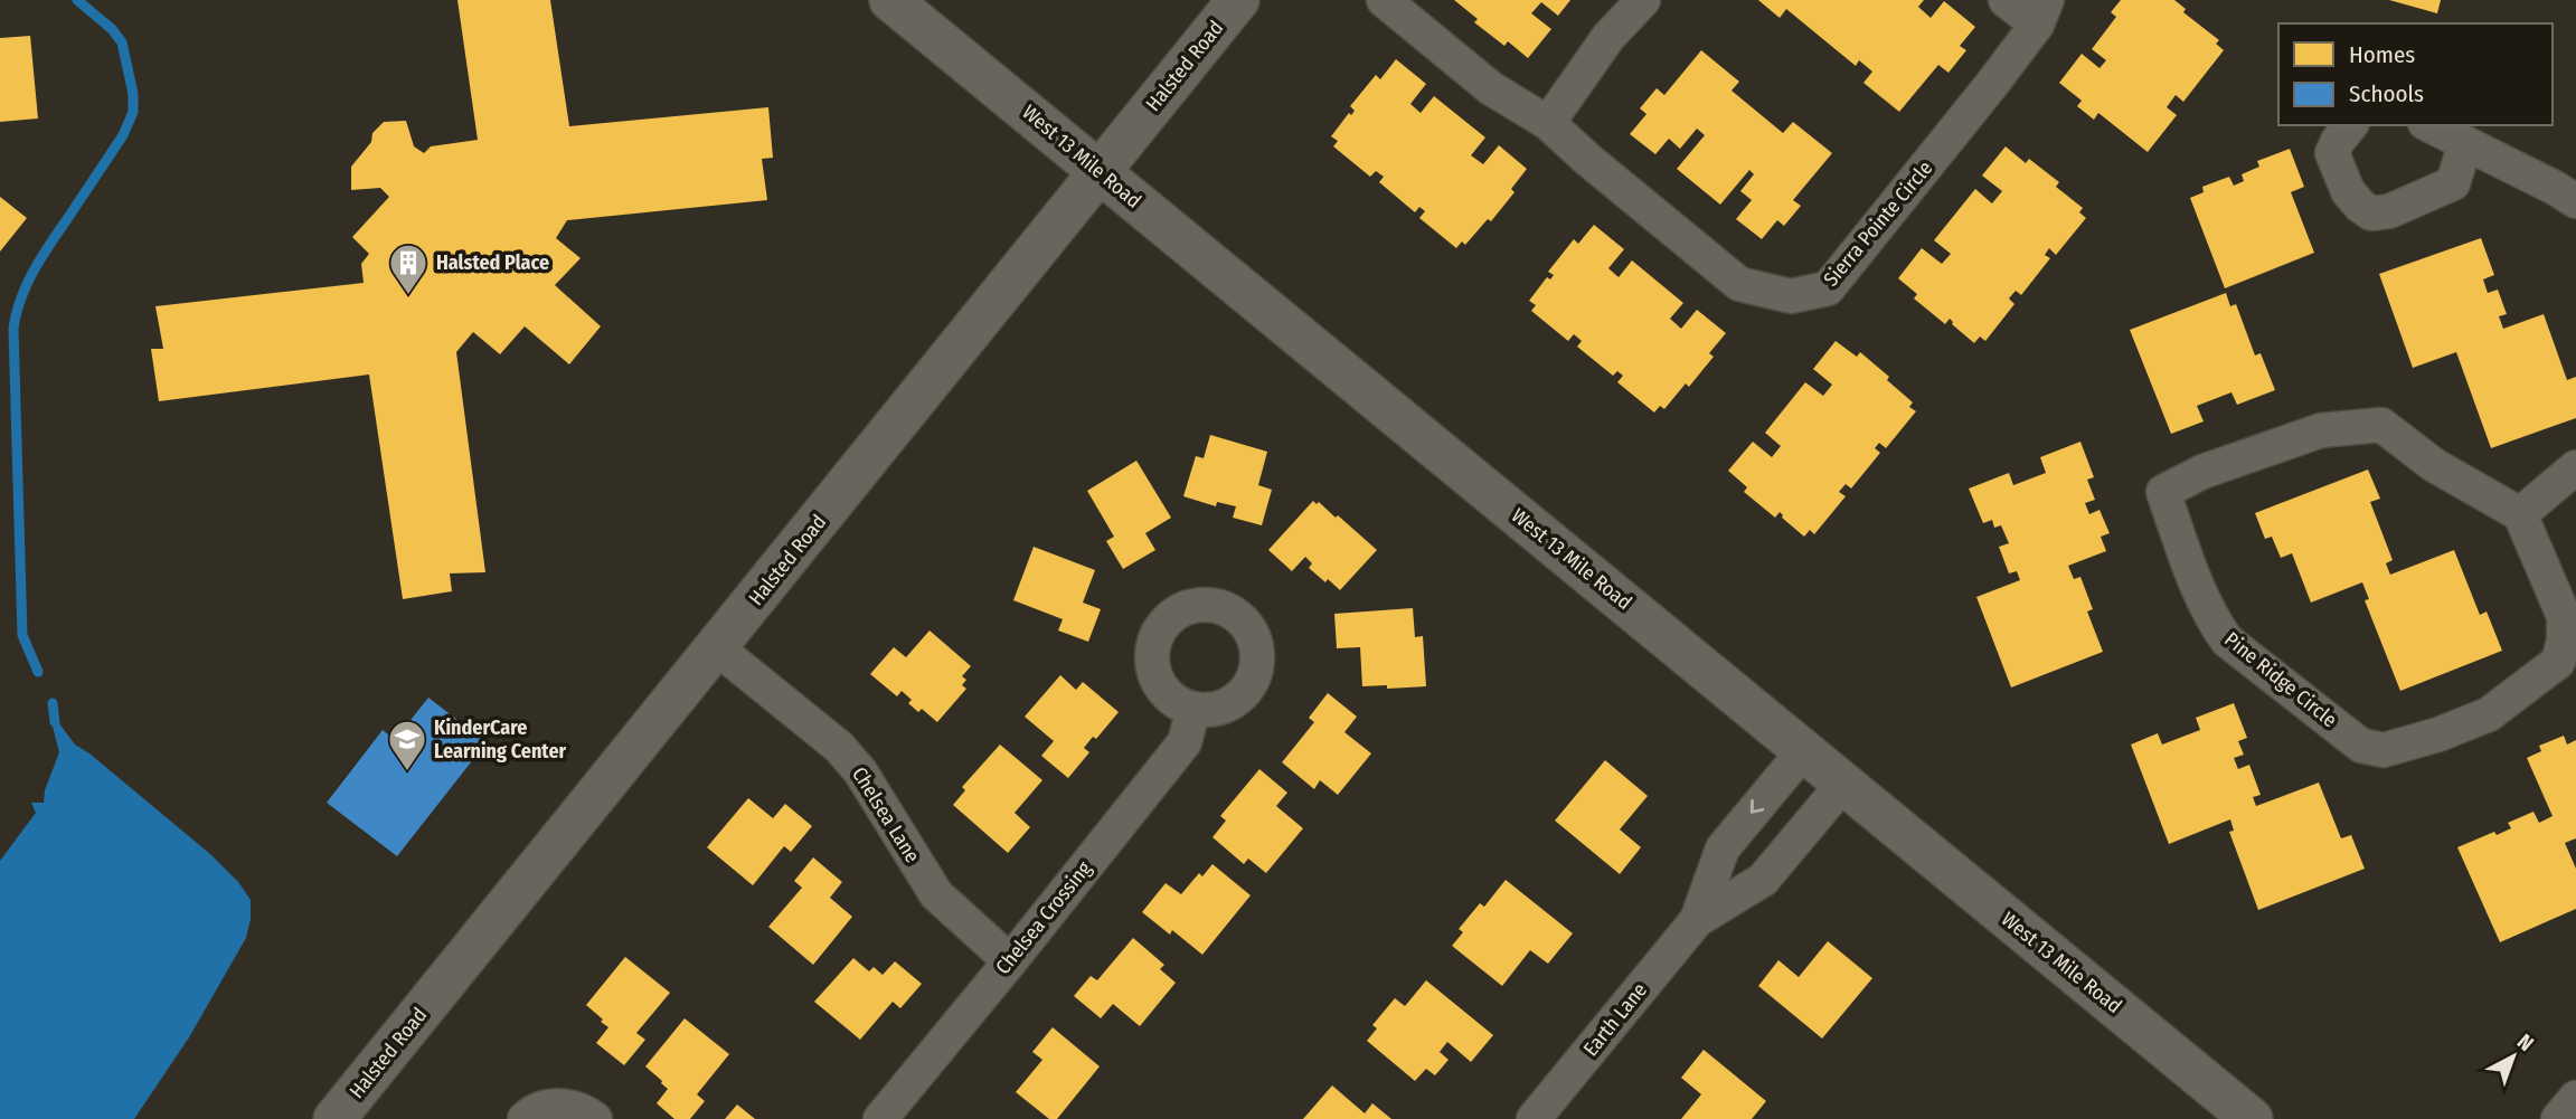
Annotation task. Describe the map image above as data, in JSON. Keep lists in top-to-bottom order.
{
  "streets": {
    "street": [
      "Halsted Road",
      "West 13 Mile Road",
      "Sierra Pointe Circle",
      "Pine Ridge Circle",
      "Chelsea Lane",
      "Chelsea Crossing",
      "Earth Lane"
    ]
  },
  "crossings": [
    ["Halsted Road", "West 13 Mile Road"],
    ["Halsted Road", "Chelsea Lane"],
    ["West 13 Mile Road", "Earth Lane"],
    ["Chelsea Lane", "Chelsea Crossing"]
  ],
  "places": {
    "building": ["Halsted Place"],
    "school or university": ["KinderCare Learning Center"]
  },
  "legend": ["Homes", "Schools"],
  "north": "top right"
}
